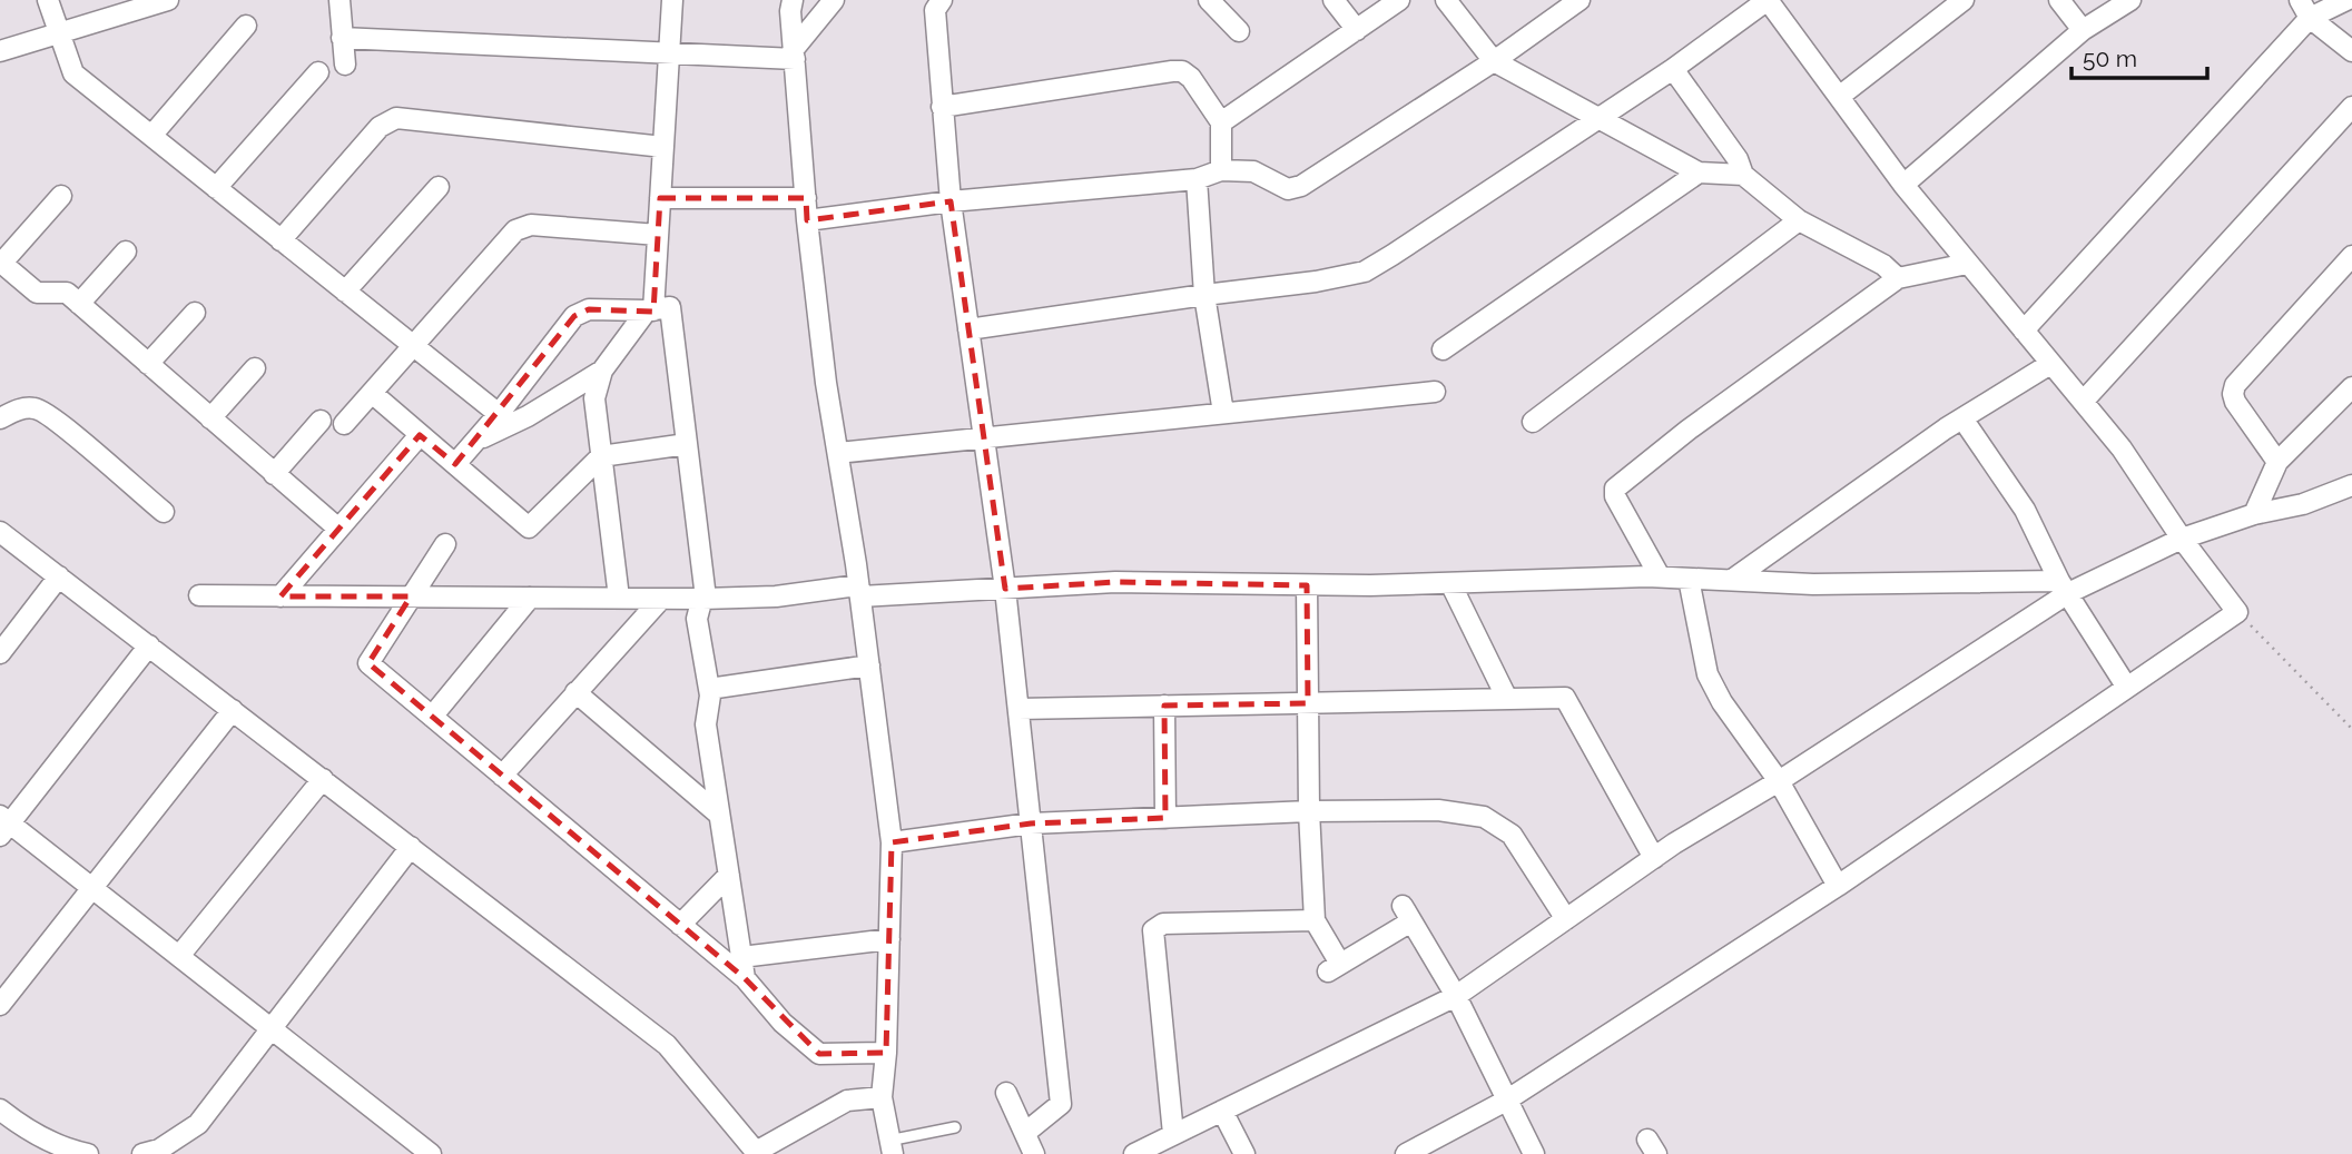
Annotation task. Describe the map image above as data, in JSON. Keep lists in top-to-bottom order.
{
  "scale_bar": "50 m"
}
